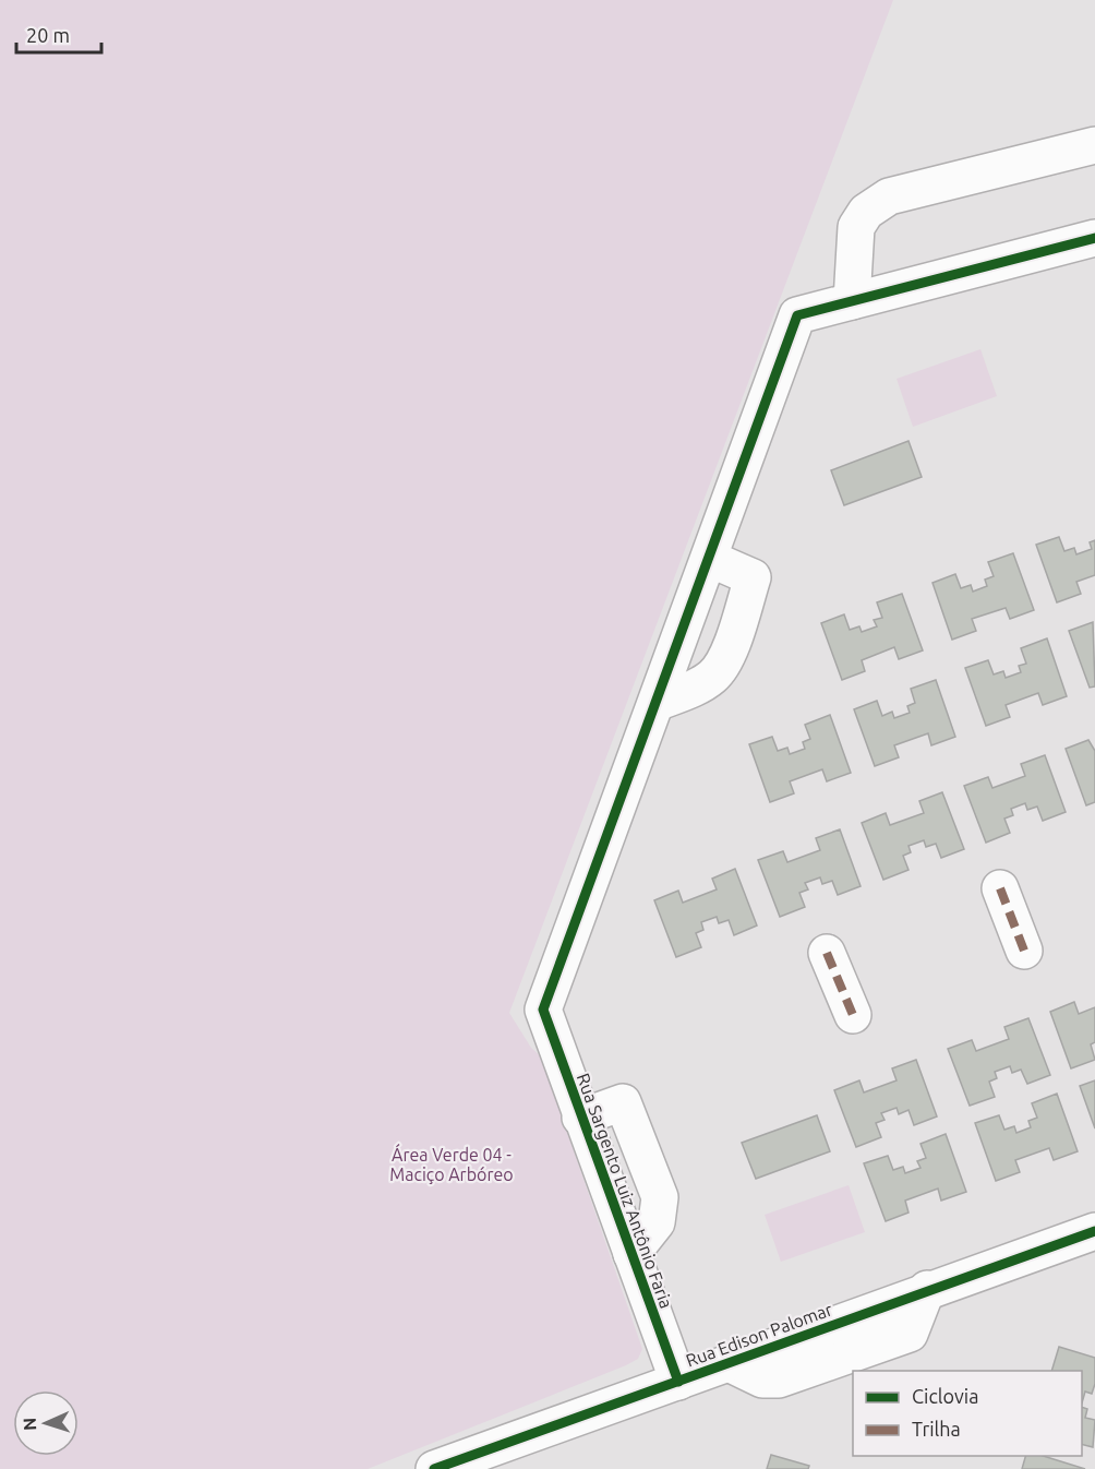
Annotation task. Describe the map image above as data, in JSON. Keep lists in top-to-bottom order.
{
  "streets": {
    "street": ["Rua Sargento Luiz Antônio Faria", "Rua Edison Palomar"]
  },
  "crossings": [
    ["Rua Sargento Luiz Antônio Faria", "Rua Edison Palomar"]
  ],
  "parks": ["Área Verde 04 - Maciço Arbóreo"],
  "legend": ["Ciclovia", "Trilha"],
  "scale_bar": "20 m",
  "north": "left"
}
